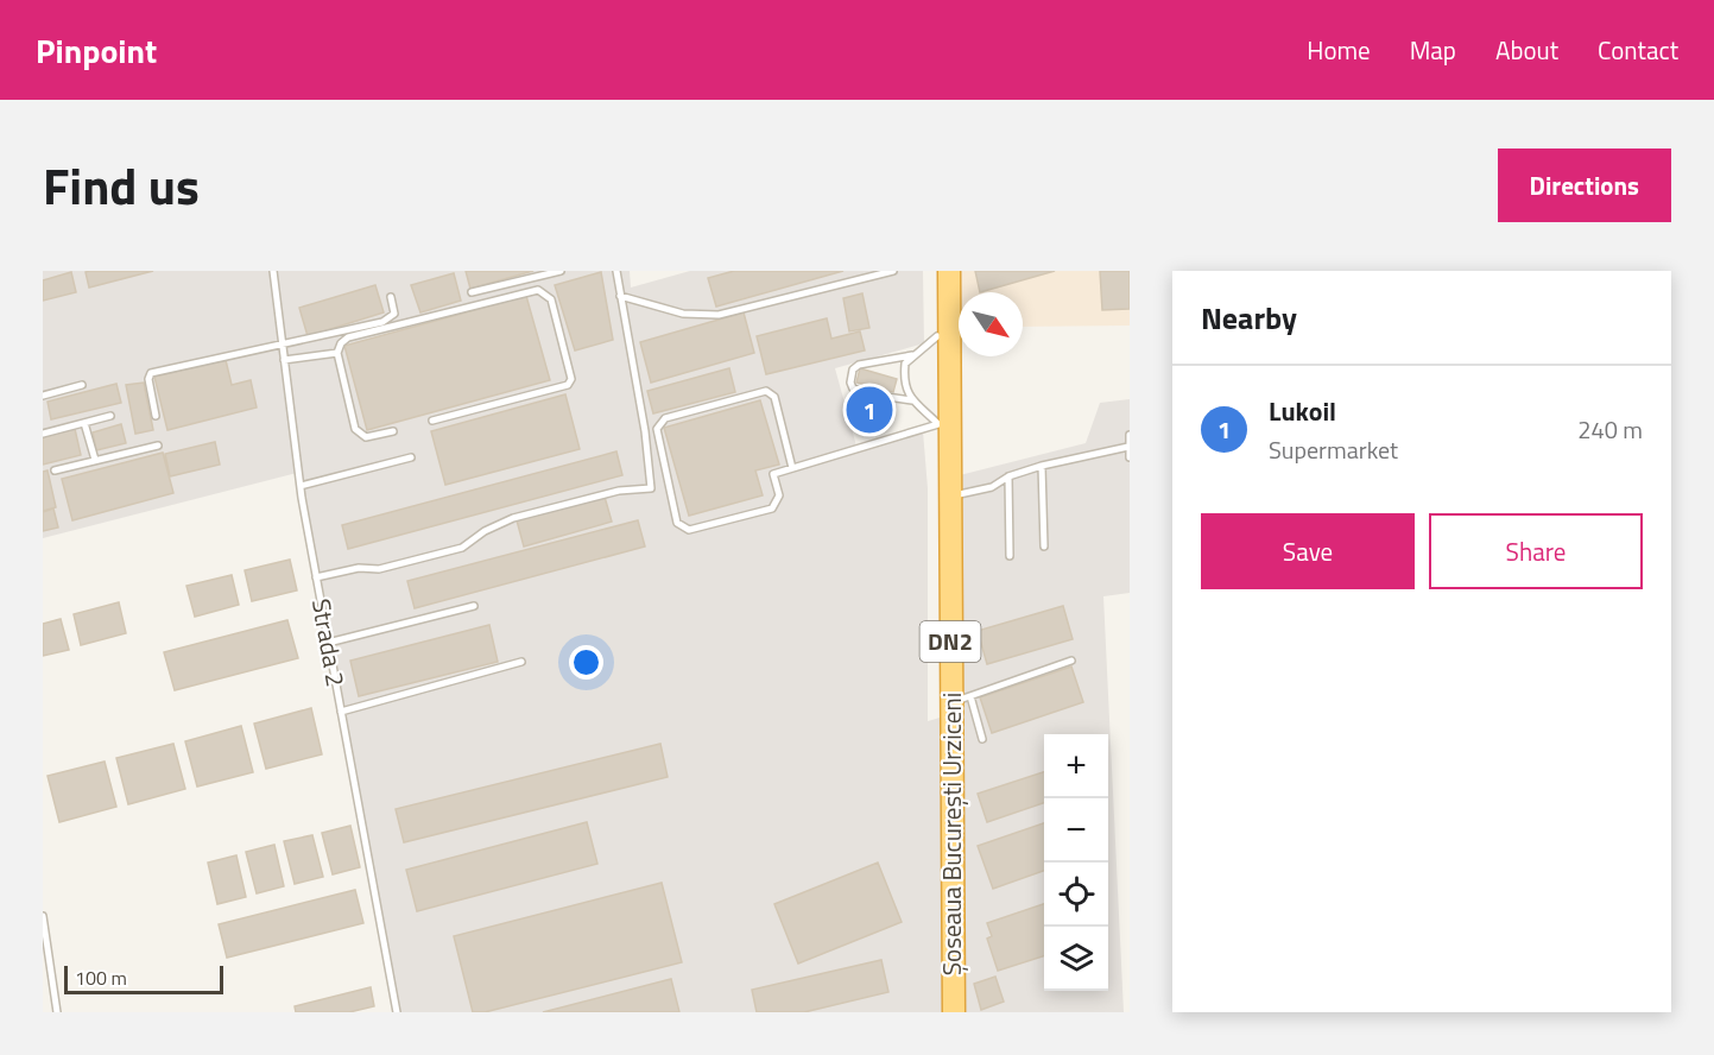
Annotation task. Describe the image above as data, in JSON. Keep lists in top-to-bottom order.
{
  "streets": {
    "highway": ["DN2", "Șoseaua București Urziceni"],
    "lane": ["Strada 2"]
  },
  "scale_bar": "100 m",
  "north": "bottom right",
  "page": {
    "header": "Pinpoint",
    "nav": [
      "Home",
      "Map",
      "About",
      "Contact"
    ],
    "title": "Find us",
    "buttons": [
      "Directions",
      ["Save", "Share"]
    ],
    "heading": "Nearby",
    "list": [
      {
        "mark": "1",
        "name": "Lukoil",
        "note": "Supermarket",
        "value": "240 m"
      }
    ],
    "pins": "1",
    "map_buttons": ["+", "−"],
    "scale": "100 m"
  }
}
